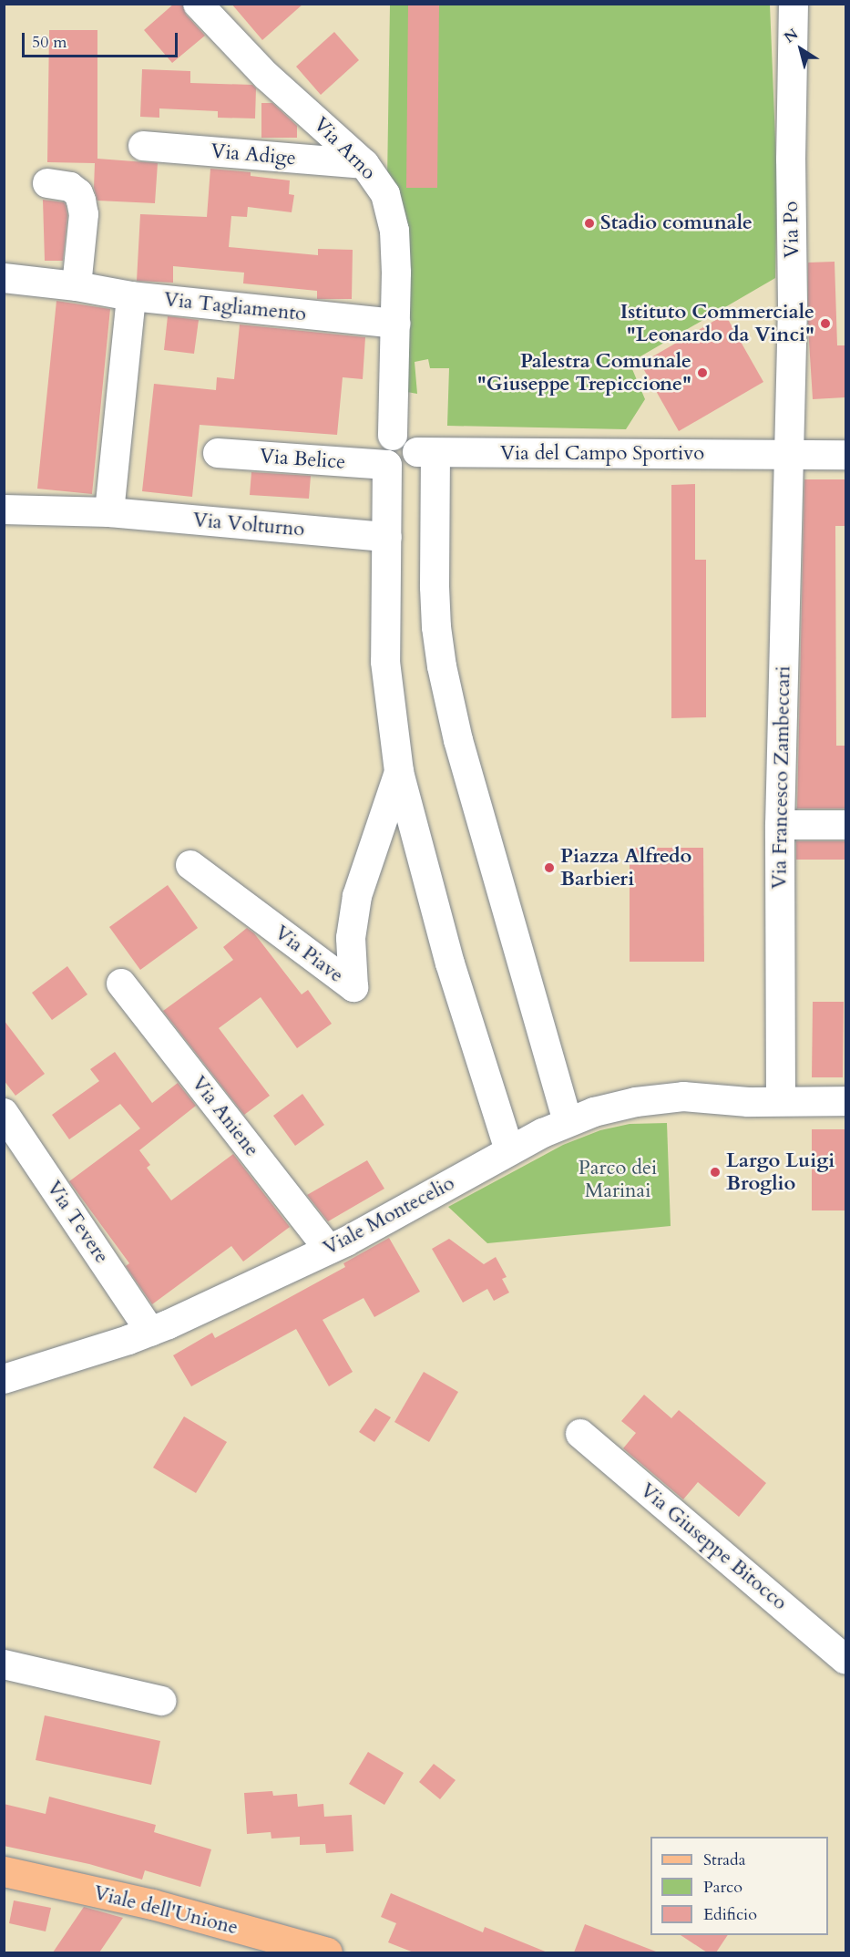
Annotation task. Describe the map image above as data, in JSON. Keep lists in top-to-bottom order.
{
  "streets": {
    "main road": ["Viale dell'Unione"],
    "street": [
      "Via Arno",
      "Via Adige",
      "Via Po",
      "Via Tagliamento",
      "Via del Campo Sportivo",
      "Via Belice",
      "Via Volturno",
      "Via Francesco Zambeccari",
      "Via Piave",
      "Via Aniene",
      "Viale Montecelio",
      "Via Tevere",
      "Via Giuseppe Bitocco"
    ]
  },
  "crossings": [
    ["Via Arno", "Via Adige"],
    ["Via Arno", "Via Tagliamento"],
    ["Via Arno", "Via del Campo Sportivo"],
    ["Via Arno", "Via Belice"],
    ["Via Po", "Via del Campo Sportivo"],
    ["Via Po", "Via Francesco Zambeccari"],
    ["Via del Campo Sportivo", "Via Belice"],
    ["Via del Campo Sportivo", "Via Francesco Zambeccari"],
    ["Via Francesco Zambeccari", "Viale Montecelio"],
    ["Via Aniene", "Viale Montecelio"],
    ["Viale Montecelio", "Via Tevere"]
  ],
  "parks": ["Parco dei Marinai"],
  "places": [
    "Stadio comunale",
    "Istituto Commerciale \"Leonardo da Vinci\"",
    "Palestra Comunale \"Giuseppe Trepiccione\"",
    "Piazza Alfredo Barbieri",
    "Largo Luigi Broglio"
  ],
  "legend": ["Strada", "Parco", "Edificio"],
  "scale_bar": "50 m",
  "north": "top left"
}
